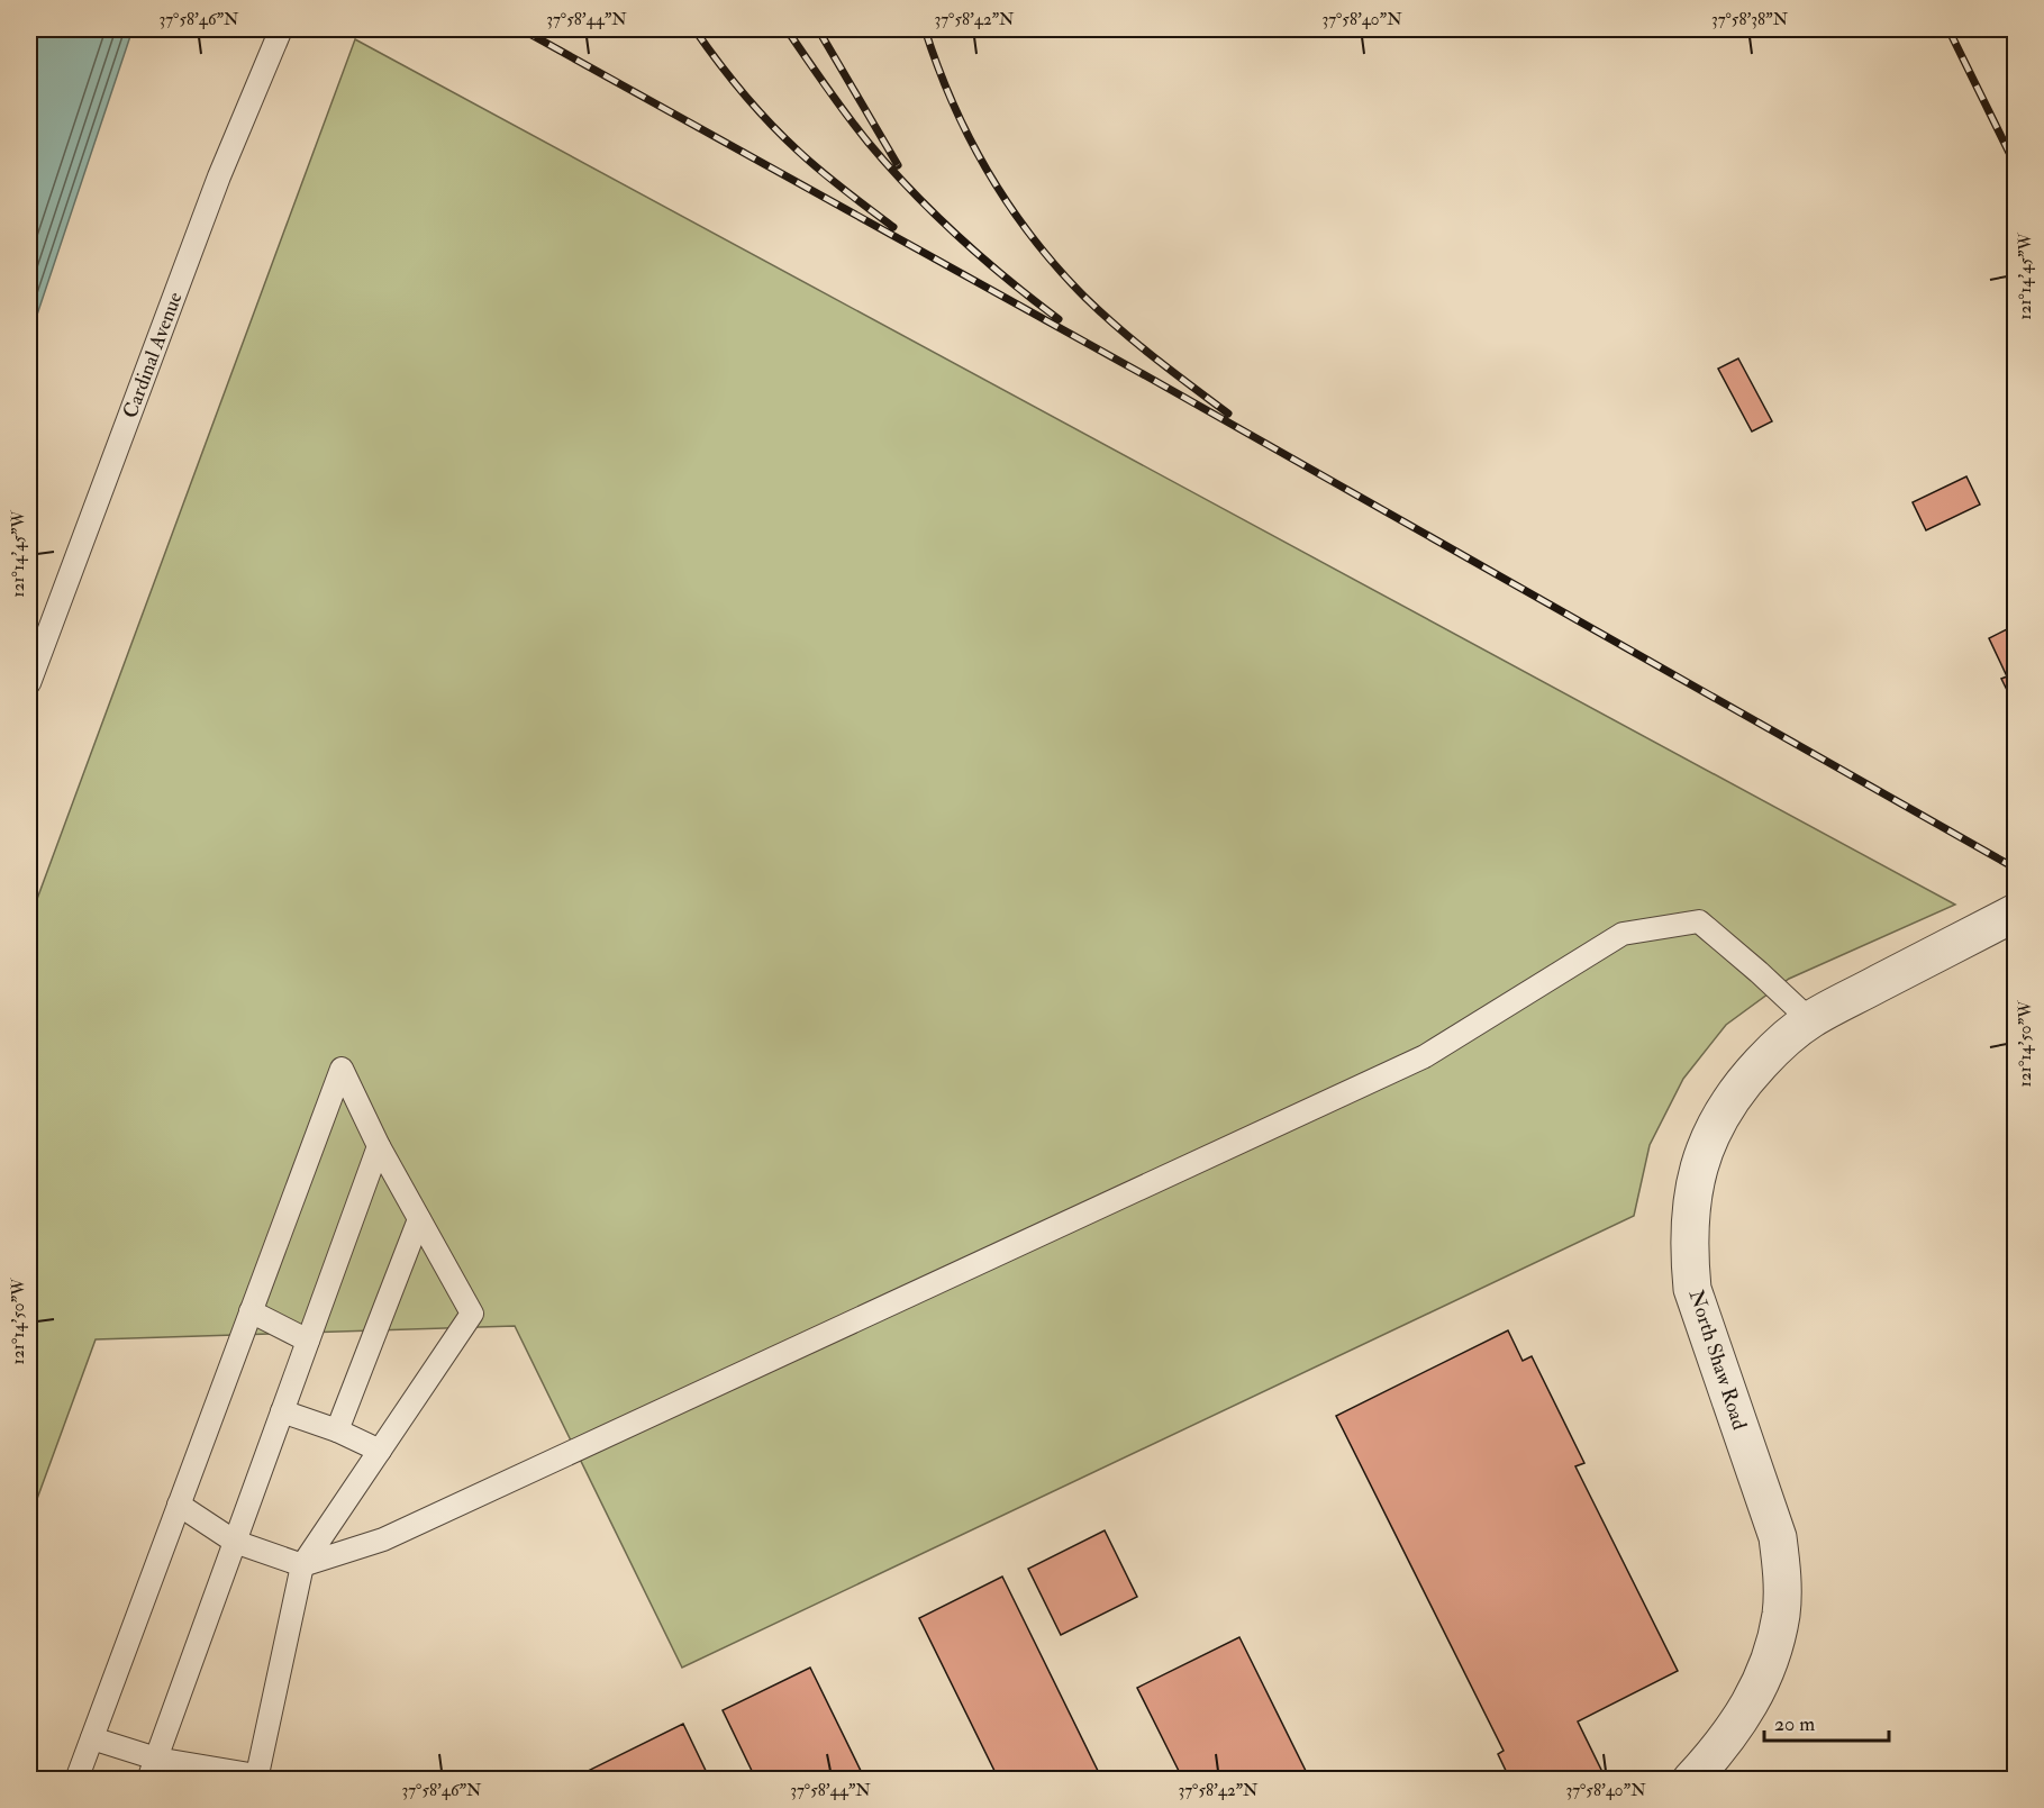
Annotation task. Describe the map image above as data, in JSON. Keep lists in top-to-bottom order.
{
  "streets": {
    "street": ["North Shaw Road"],
    "lane": ["Cardinal Avenue"]
  },
  "scale_bar": "20 m",
  "coordinates": [
    "37°58'46\"N",
    "37°58'44\"N",
    "37°58'42\"N",
    "37°58'40\"N",
    "37°58'38\"N",
    "121°14'45\"W",
    "121°14'50\"W"
  ]
}
